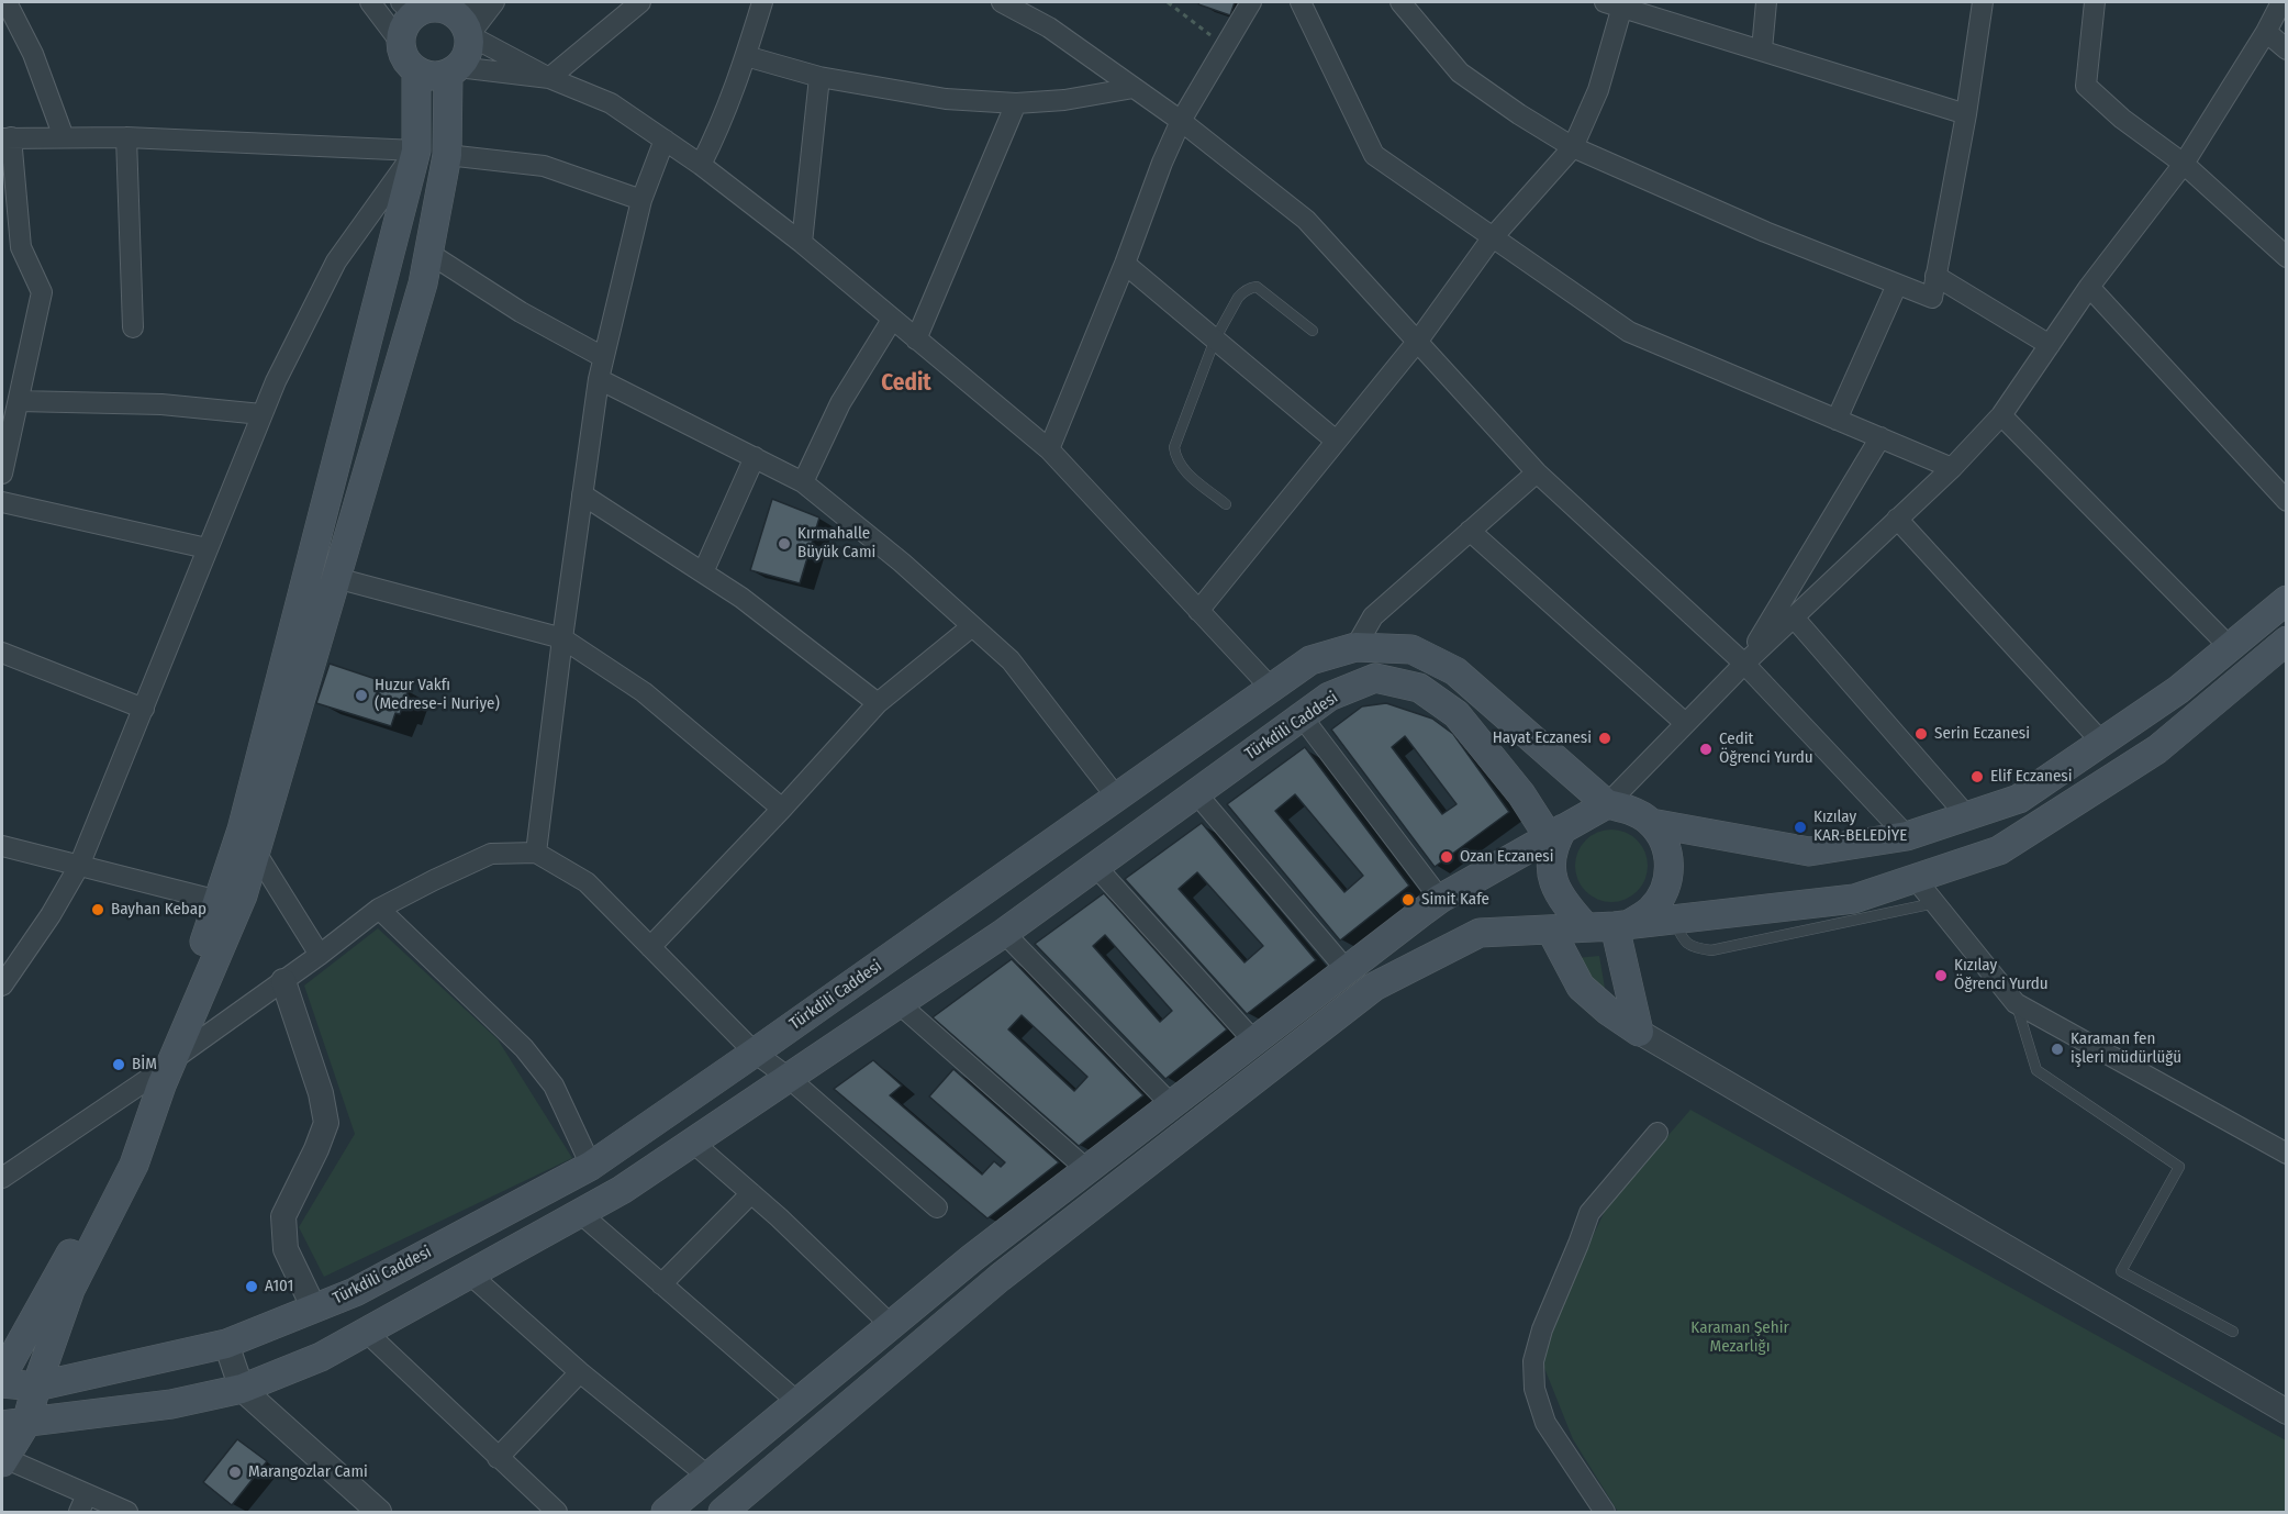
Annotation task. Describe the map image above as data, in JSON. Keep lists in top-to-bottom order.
{
  "streets": {
    "main road": ["Türkdili Caddesi"]
  },
  "districts": ["Cedit"],
  "parks": ["Karaman Şehir Mezarlığı"],
  "places": [
    "Kırmahalle Büyük Cami",
    "Huzur Vakfı (Medrese-i Nuriye)",
    "Serin Eczanesi",
    "Hayat Eczanesi",
    "Cedit Öğrenci Yurdu",
    "Elif Eczanesi",
    "Kızılay KAR-BELEDİYE",
    "Ozan Eczanesi",
    "Simit Kafe",
    "Bayhan Kebap",
    "Kızılay Öğrenci Yurdu",
    "Karaman fen işleri müdürlüğü",
    "BİM",
    "A101",
    "Marangozlar Cami"
  ]
}
